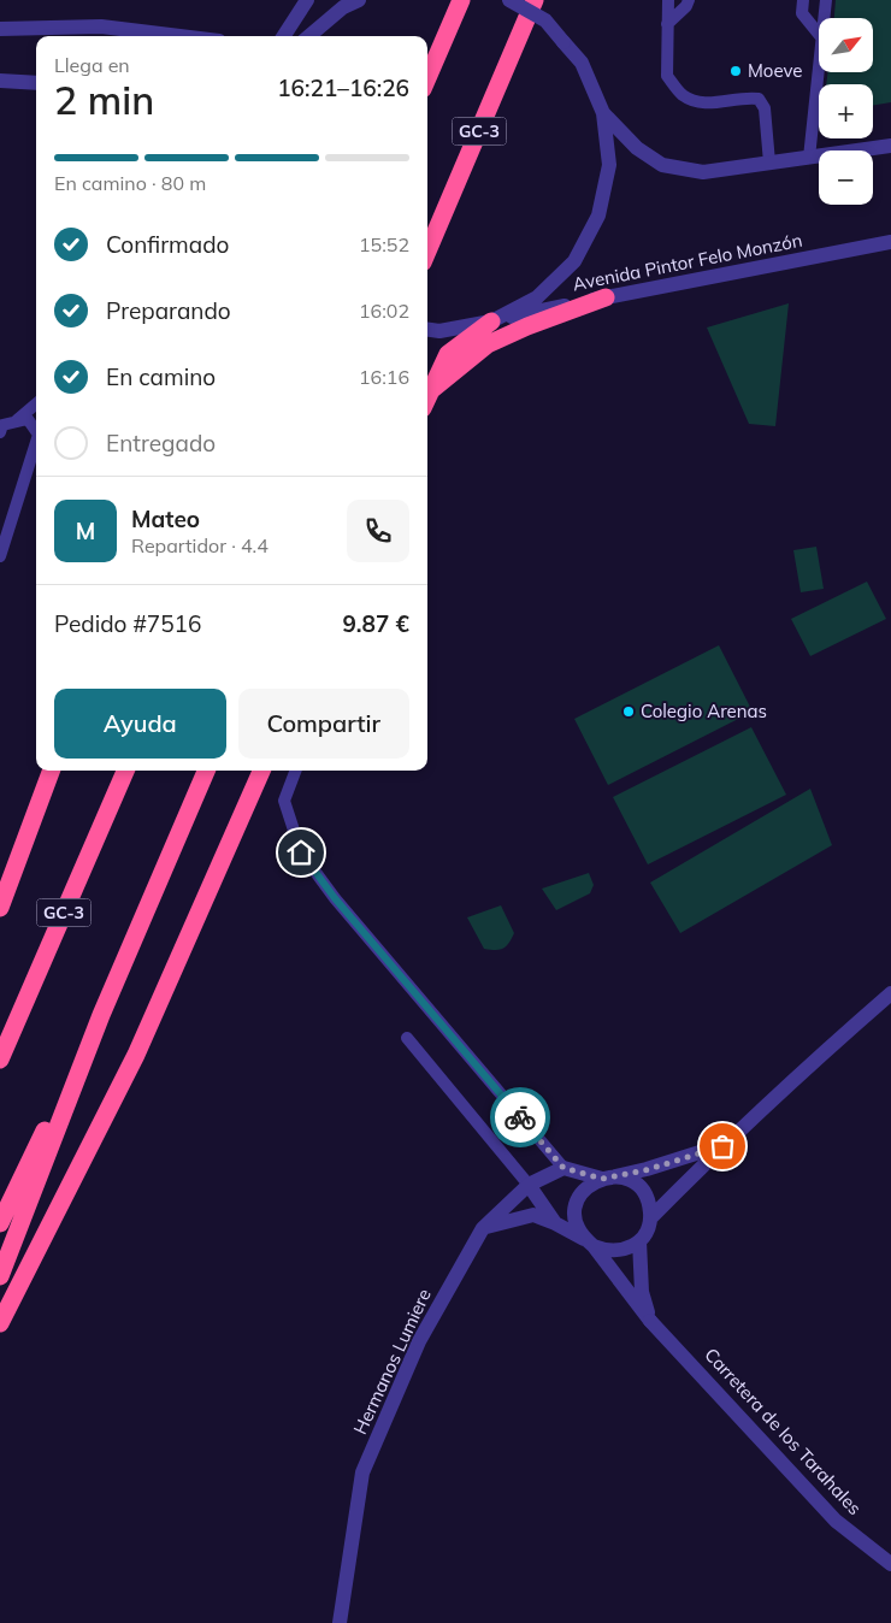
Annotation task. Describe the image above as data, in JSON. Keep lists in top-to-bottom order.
{
  "streets": {
    "highway": ["GC-3"],
    "street": ["Avenida Pintor Felo Monzón", "Hermanos Lumiere", "Carretera de los Tarahales"]
  },
  "places": ["Moeve", "Colegio Arenas"],
  "north": "top right",
  "page": {
    "map_buttons": ["+", "−"],
    "heading": ["2 min", "Llega en", "16:21–16:26"],
    "panel": [
      "Mateo",
      "Repartidor · 4.4",
      "Pedido #7516",
      "9.87 €"
    ],
    "bar": "En camino · 80 m",
    "list": [
      ["Confirmado", "15:52"],
      ["Preparando", "16:02"],
      ["En camino", "16:16"],
      "Entregado"
    ],
    "round": "M",
    "buttons": ["Ayuda", "Compartir"]
  }
}
